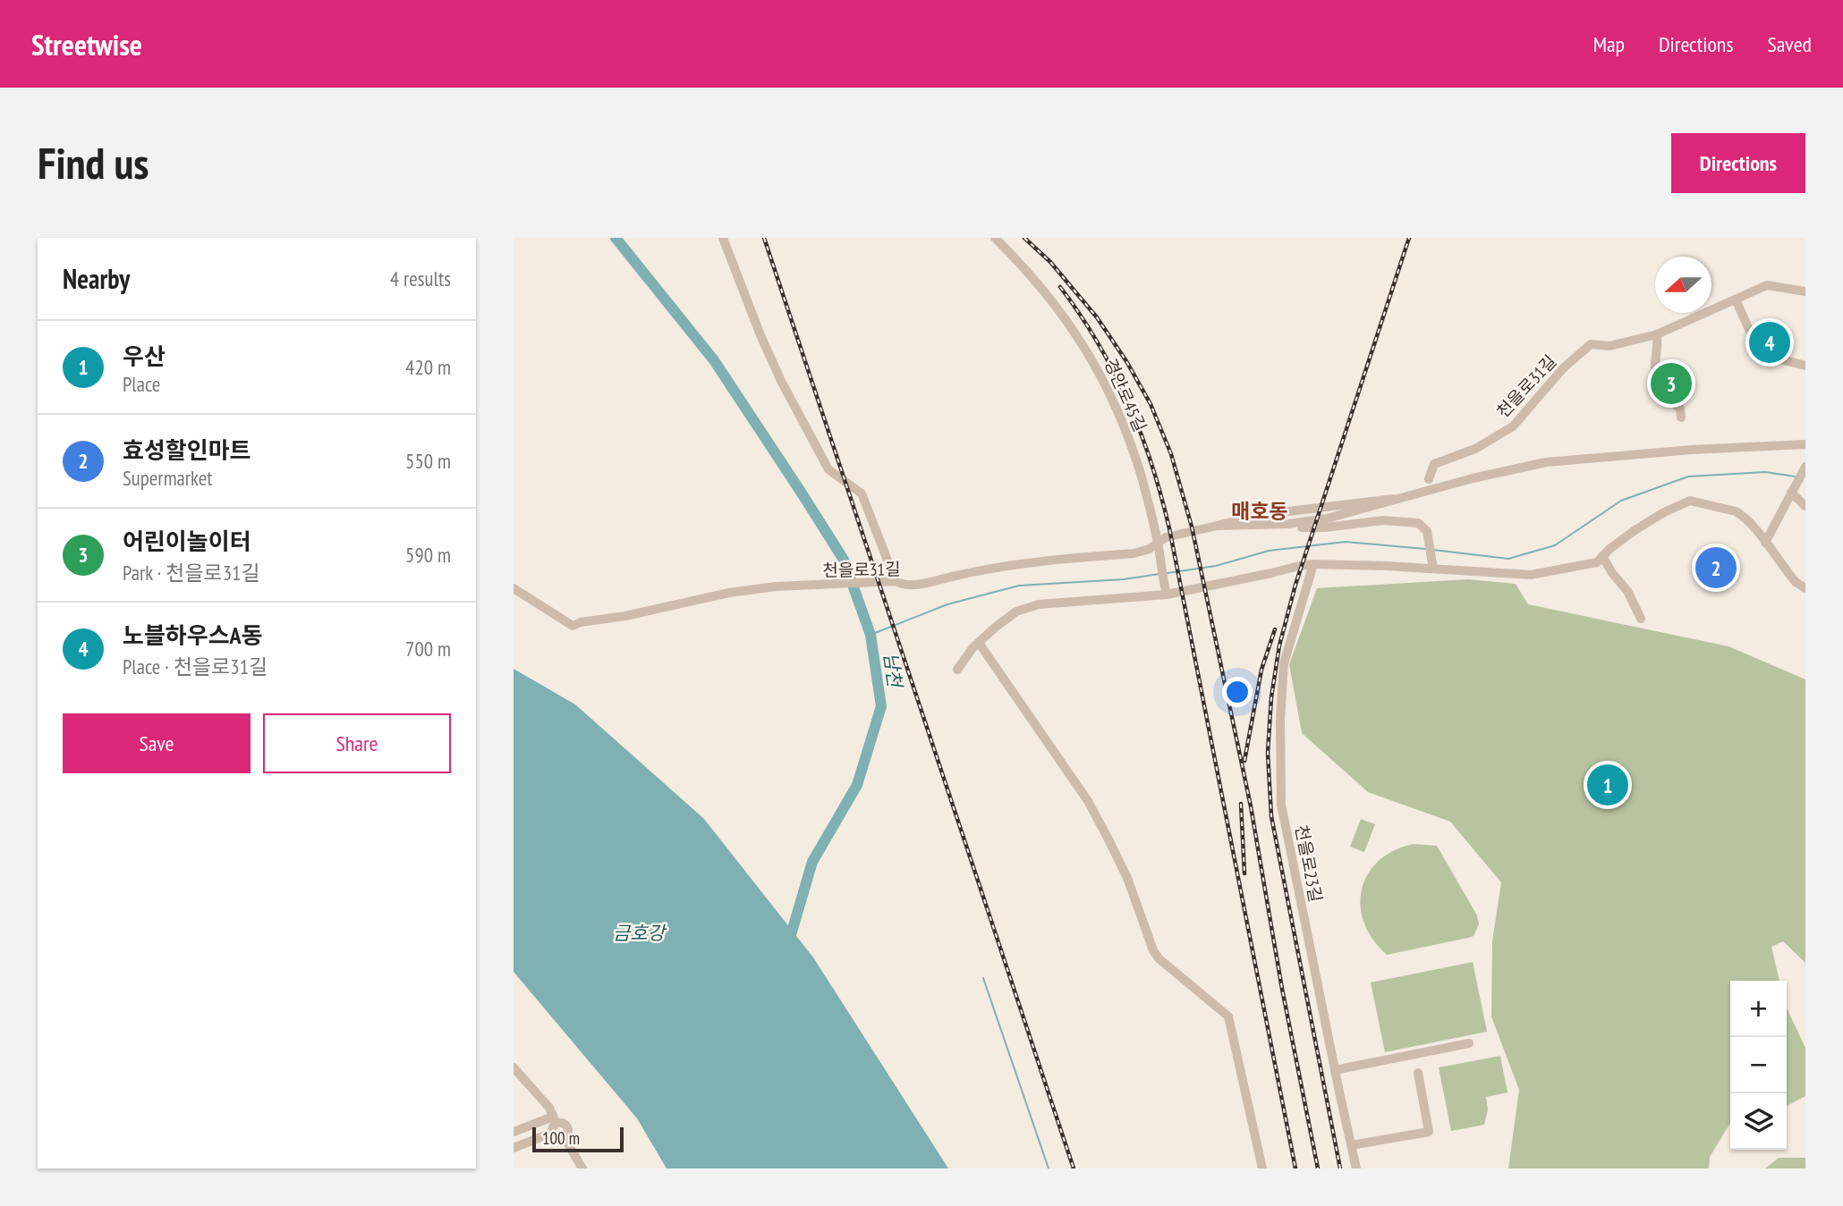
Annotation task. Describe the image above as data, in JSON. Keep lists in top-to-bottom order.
{
  "streets": {
    "street": ["천을로31길", "경안로45길", "천을로23길"]
  },
  "crossings": [
    ["천을로31길", "경안로45길"]
  ],
  "districts": ["매호동"],
  "water": ["남천", "금호강"],
  "scale_bar": "100 m",
  "north": "left",
  "page": {
    "header": "Streetwise",
    "nav": ["Map", "Directions", "Saved"],
    "buttons": [
      "Directions",
      ["Save", "Share"]
    ],
    "title": "Find us",
    "heading": ["Nearby", "4 results"],
    "pins": [
      "4",
      "3",
      "2",
      "1"
    ],
    "list": [
      {
        "mark": "1",
        "name": "우산",
        "note": "Place",
        "value": "420 m"
      },
      {
        "mark": "2",
        "name": "효성할인마트",
        "note": "Supermarket",
        "value": "550 m"
      },
      {
        "mark": "3",
        "name": "어린이놀이터",
        "note": "Park · 천을로31길",
        "value": "590 m"
      },
      {
        "mark": "4",
        "name": "노블하우스A동",
        "note": "Place · 천을로31길",
        "value": "700 m"
      }
    ],
    "map_buttons": ["+", "−"],
    "scale": "100 m"
  }
}
